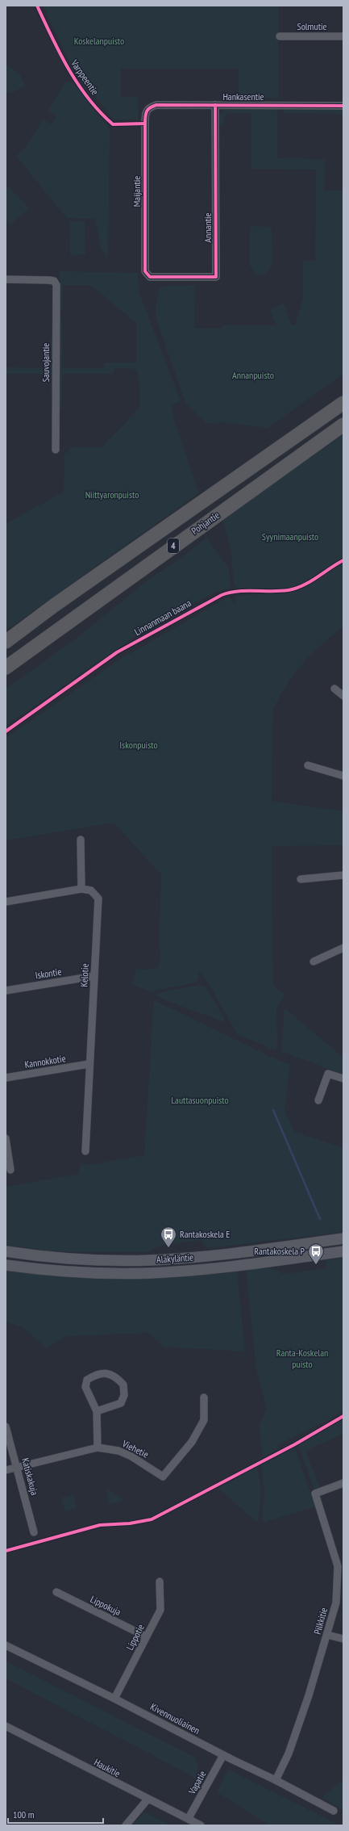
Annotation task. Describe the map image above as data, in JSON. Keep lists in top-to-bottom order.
{
  "streets": {
    "highway": ["Pohjantie", "4"],
    "main road": ["Alakyläntie"],
    "street": [
      "Solmutie",
      "Hankasentie",
      "Maijantie",
      "Annantie",
      "Sauvojantie",
      "Iskontie",
      "Kelotie",
      "Kannokkotie",
      "Viehetie",
      "Katiskakuja",
      "Lippokuja",
      "Pilkkitie",
      "Lippotie",
      "Kivennuoliainen",
      "Haukitie",
      "Vapatie"
    ],
    "cycle path": ["Varppeentie", "Linnanmaan baana"]
  },
  "crossings": [
    ["Hankasentie", "Maijantie"],
    ["Hankasentie", "Annantie"],
    ["Maijantie", "Annantie"],
    ["Iskontie", "Kelotie"],
    ["Kelotie", "Kannokkotie"],
    ["Viehetie", "Katiskakuja"],
    ["Lippokuja", "Lippotie"],
    ["Pilkkitie", "Kivennuoliainen"],
    ["Lippotie", "Kivennuoliainen"],
    ["Kivennuoliainen", "Vapatie"],
    ["Haukitie", "Vapatie"]
  ],
  "parks": [
    "Koskelanpuisto",
    "Annanpuisto",
    "Niittyaronpuisto",
    "Syynimaanpuisto",
    "Iskonpuisto",
    "Lauttasuonpuisto",
    "Ranta-Koskelan puisto"
  ],
  "places": {
    "bus stop": ["Rantakoskela E", "Rantakoskela P"]
  },
  "scale_bar": "100 m"
}
